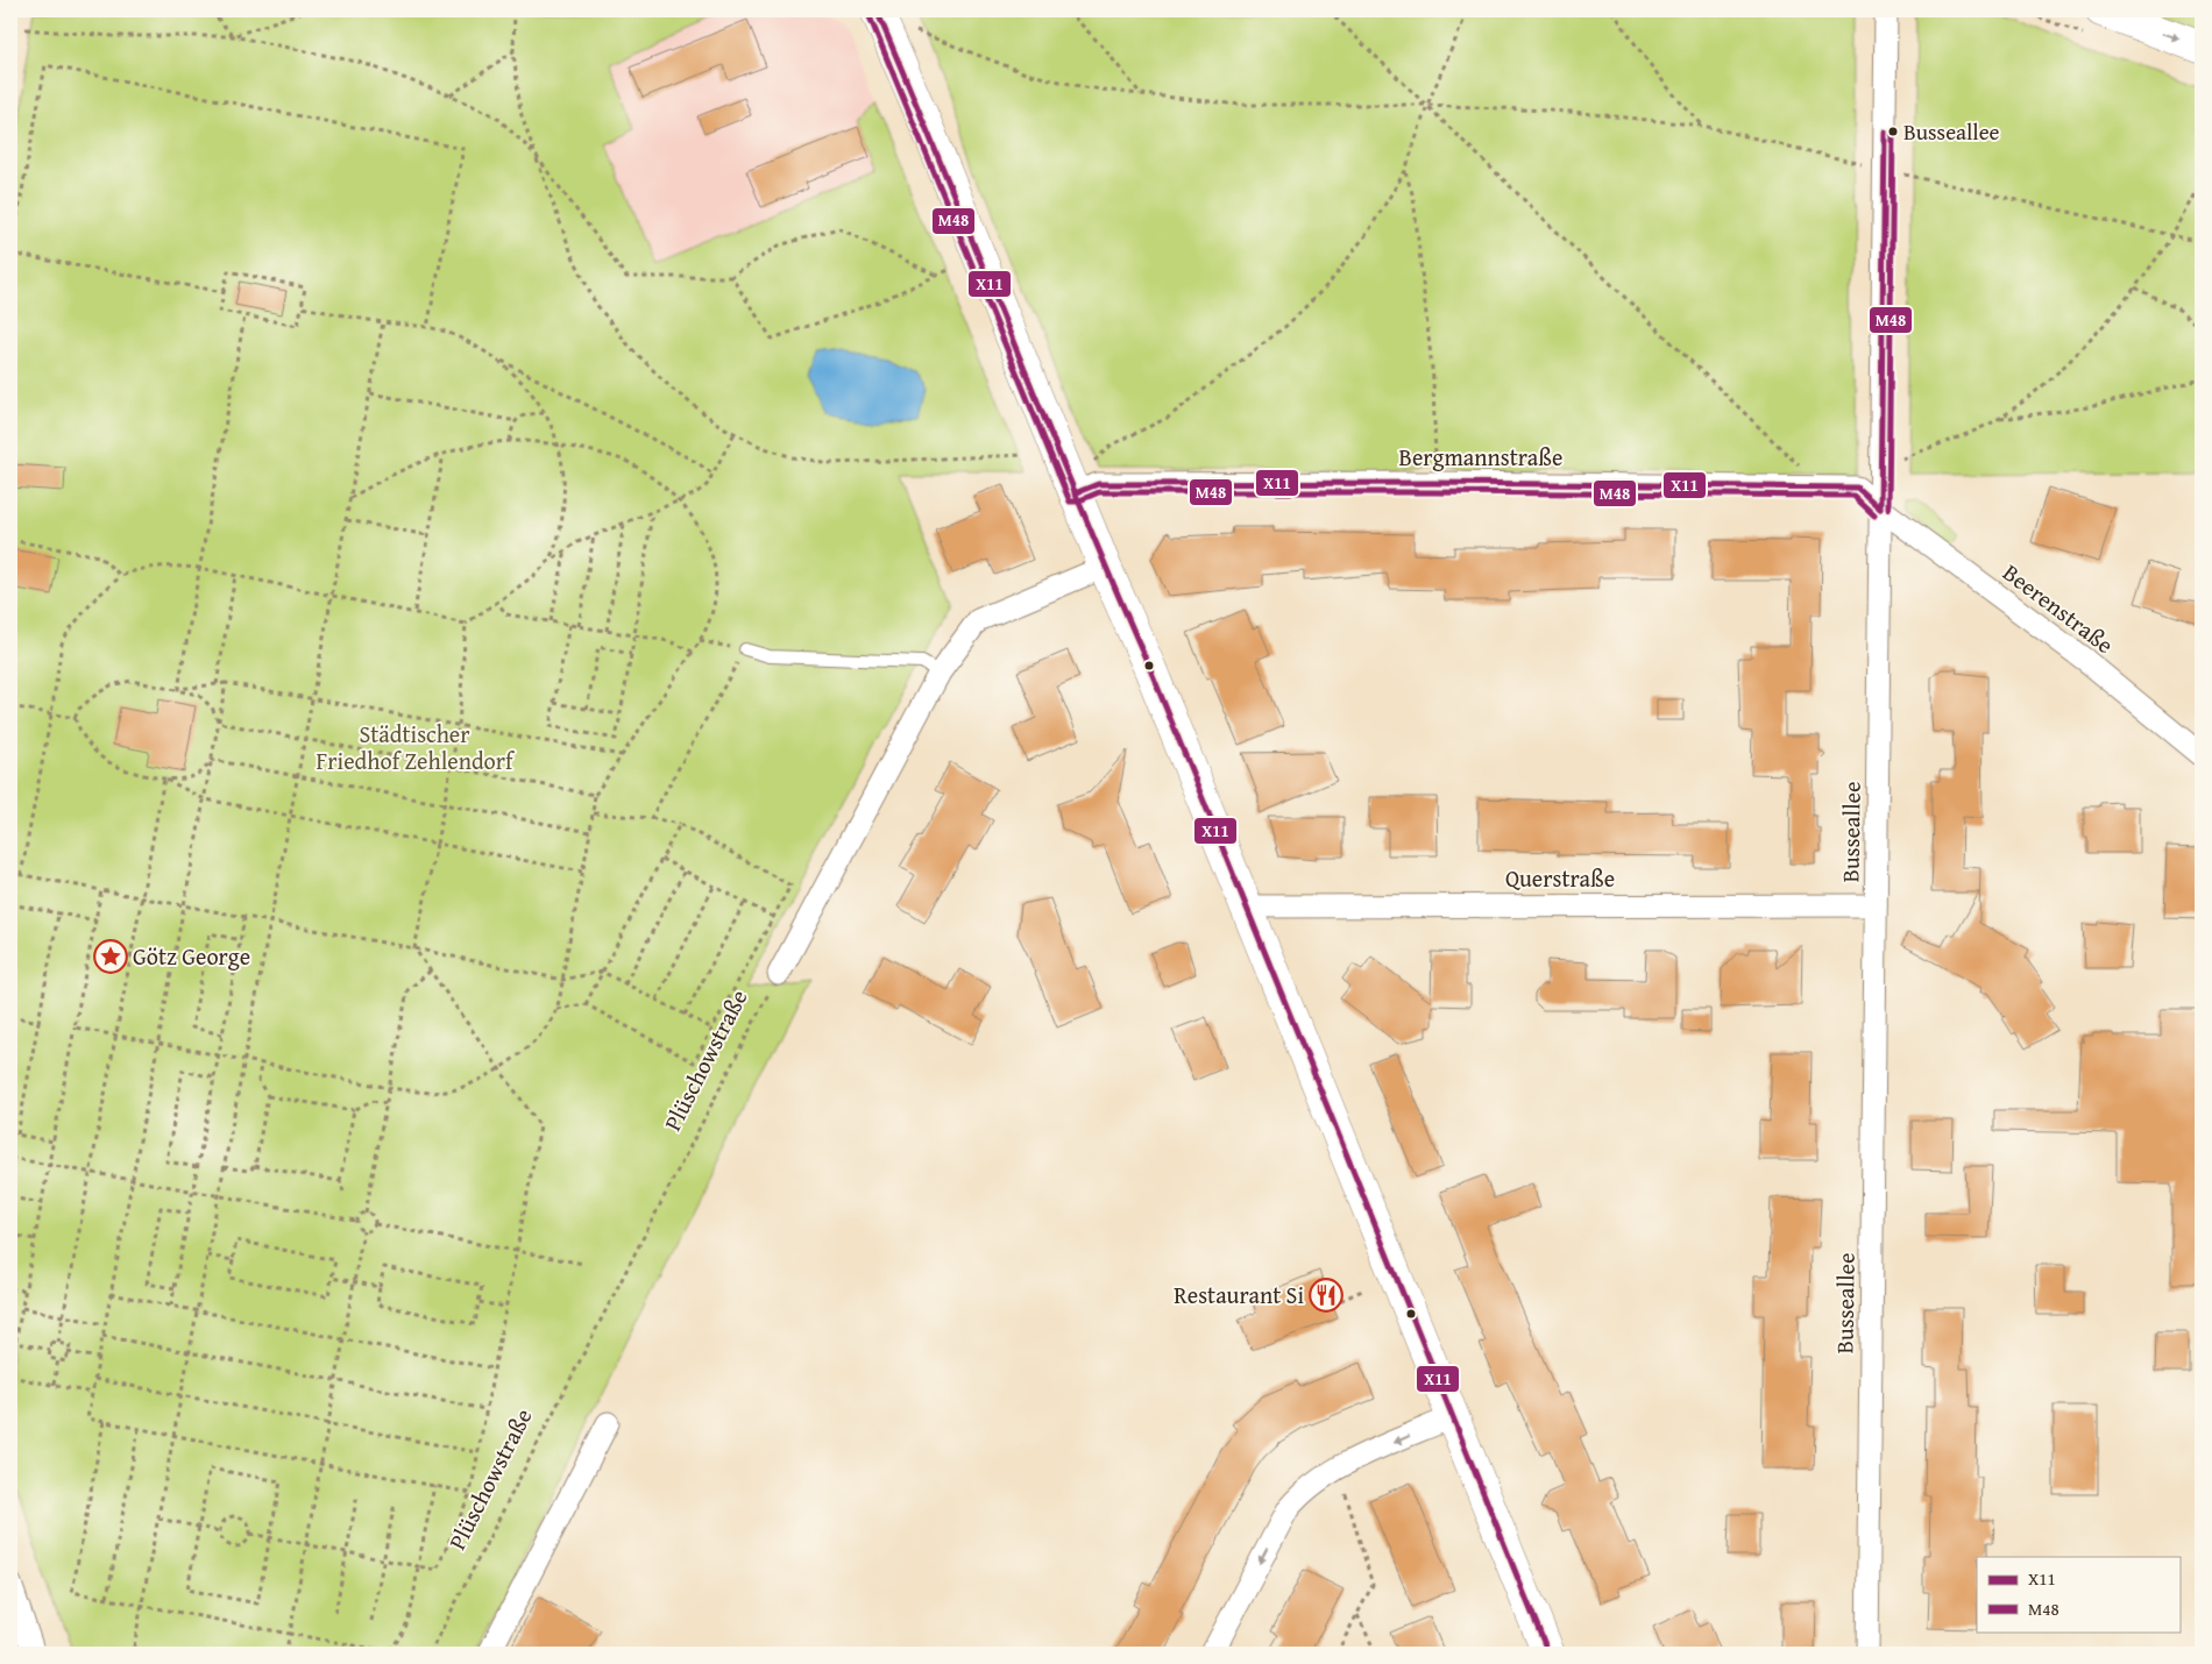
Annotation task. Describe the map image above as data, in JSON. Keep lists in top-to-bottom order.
{
  "streets": {
    "street": [
      "Bergmannstraße",
      "Beerenstraße",
      "Busseallee",
      "Querstraße"
    ],
    "path": ["Plüschowstraße"]
  },
  "crossings": [
    ["Bergmannstraße", "Beerenstraße"],
    ["Bergmannstraße", "Busseallee"],
    ["Beerenstraße", "Busseallee"],
    ["Busseallee", "Querstraße"]
  ],
  "parks": ["Städtischer Friedhof Zehlendorf"],
  "places": {
    "other": ["Busseallee"],
    "place": ["Götz George"],
    "restaurant": ["Restaurant Si"]
  },
  "lines": ["transit line X11", "transit line M48"],
  "legend": ["X11", "M48"]
}
